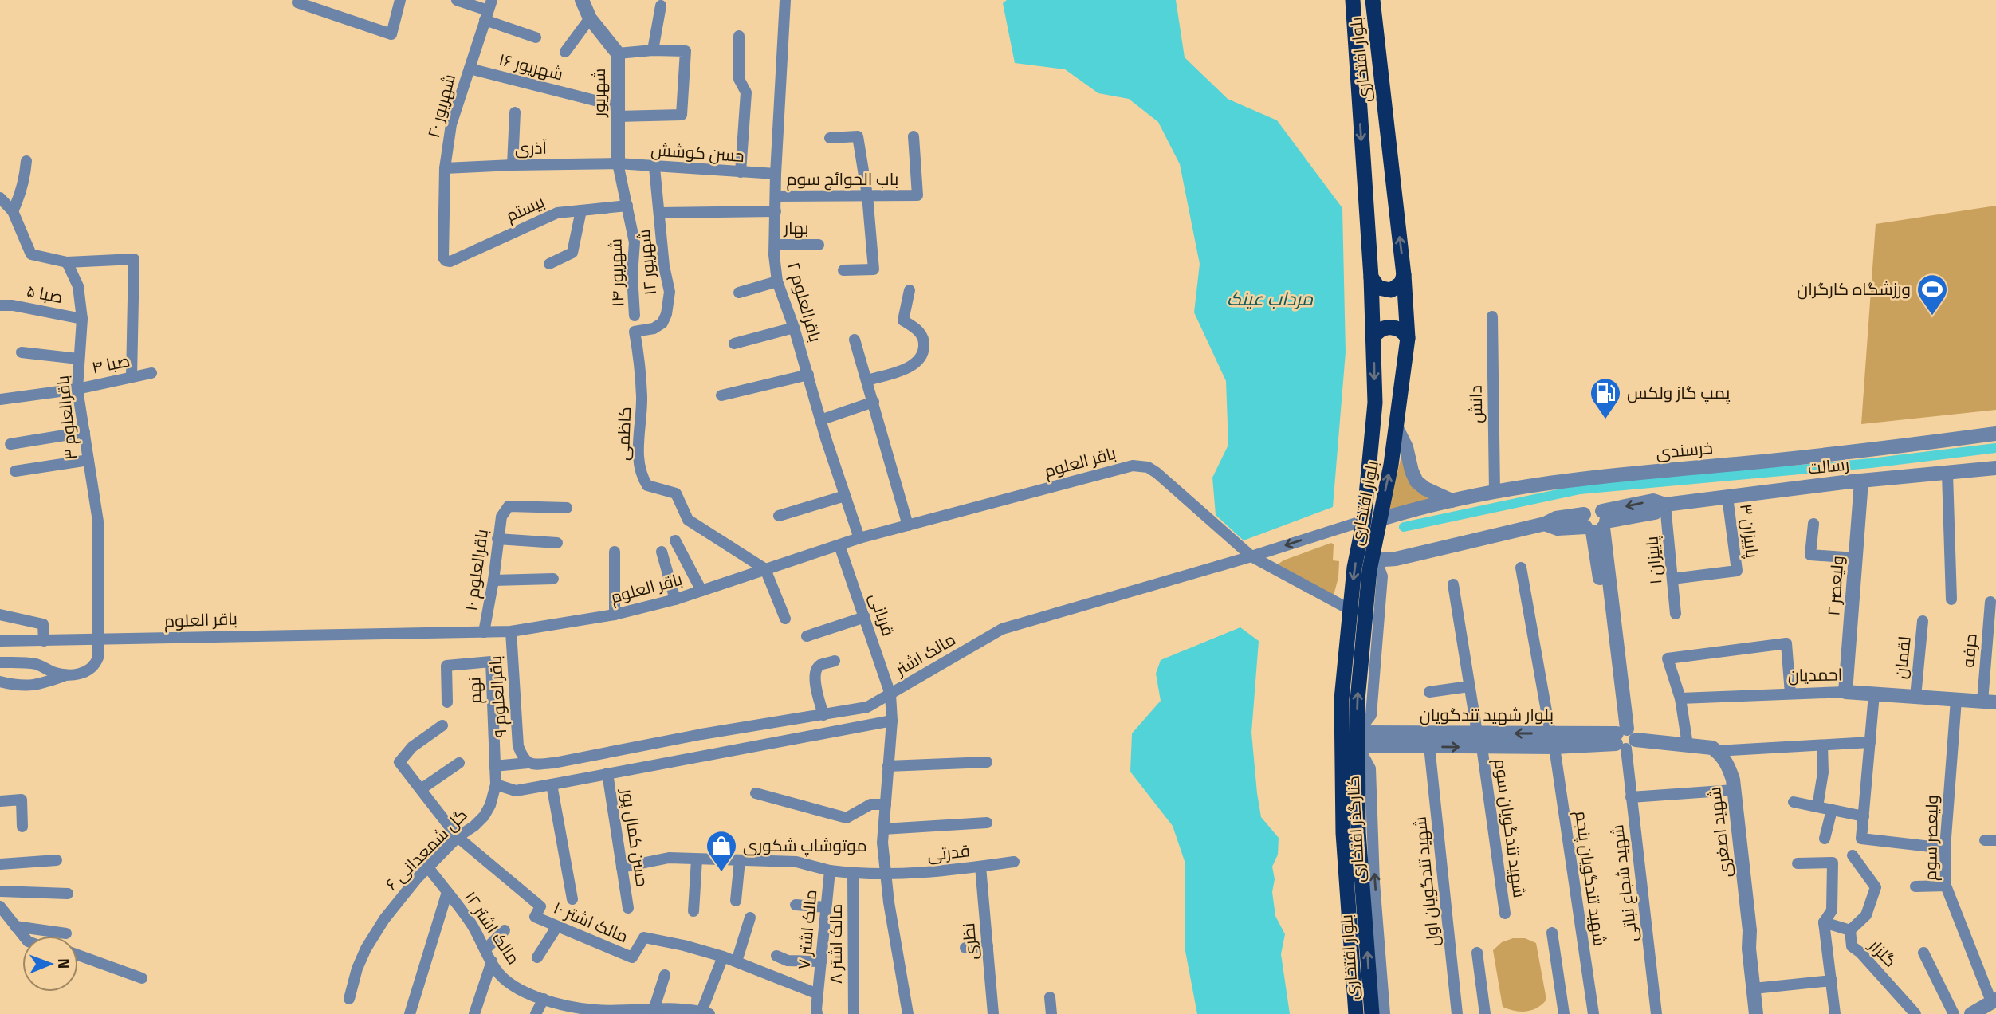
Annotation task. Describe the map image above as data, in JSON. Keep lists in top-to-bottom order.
{
  "streets": {
    "highway": ["بلوار افتخاری"],
    "street": [
      "شهریور ۱۶",
      "شهریور",
      "شهریور ۲۰",
      "آذری",
      "حسن کوشش",
      "باب الحوائج سوم",
      "بیستم",
      "بهار",
      "شهریور ۱۲",
      "شهریور ۱۴",
      "صبا ۵",
      "باقرالعلوم ۲",
      "صبا ۴",
      "دانش",
      "باقرالعلوم ۳",
      "کاظمی",
      "خرسندی",
      "باقر العلوم",
      "رسالت",
      "پاییزان ۳",
      "پاییزان ۱",
      "باقرالعلوم ۱۰",
      "ولیعصر ۲",
      "قربانی",
      "حرفه",
      "مالک اشتر",
      "لقمان",
      "احمدیان",
      "نهم",
      "باقرالعلوم ۹",
      "بلوار شهید تندگویان",
      "شهید تندگویان سوم",
      "کنارگذر افتخاری",
      "شهید اصغری",
      "حسن کمال پور",
      "ولیعصر سوم",
      "گل شمعدانی ۶",
      "قدرتی",
      "شهید تندگویان پنجم",
      "شهید تندگویان اول",
      "شهید شجاع نباتی",
      "مالک اشتر ۱۰",
      "مالک اشتر ۱۲",
      "مالک اشتر ۷",
      "نظری",
      "مالک اشتر ۸",
      "گلزار"
    ]
  },
  "crossings": [
    ["بلوار افتخاری", "خرسندی"],
    ["بلوار افتخاری", "باقر العلوم"],
    ["بلوار افتخاری", "رسالت"],
    ["بلوار افتخاری", "بلوار شهید تندگویان"],
    ["بلوار افتخاری", "کنارگذر افتخاری"],
    ["شهریور ۱۶", "شهریور"],
    ["شهریور ۱۶", "شهریور ۲۰"],
    ["شهریور", "آذری"],
    ["شهریور", "حسن کوشش"],
    ["شهریور", "شهریور ۱۴"],
    ["شهریور ۲۰", "آذری"],
    ["شهریور ۲۰", "بیستم"],
    ["آذری", "حسن کوشش"],
    ["آذری", "شهریور ۱۴"],
    ["حسن کوشش", "شهریور ۱۲"],
    ["حسن کوشش", "شهریور ۱۴"],
    ["حسن کوشش", "باقرالعلوم ۲"],
    ["باب الحوائج سوم", "باقرالعلوم ۲"],
    ["بیستم", "شهریور ۱۴"],
    ["بهار", "باقرالعلوم ۲"],
    ["شهریور ۱۲", "کاظمی"],
    ["صبا ۵", "باقرالعلوم ۳"],
    ["باقرالعلوم ۲", "باقر العلوم"],
    ["صبا ۴", "باقرالعلوم ۳"],
    ["دانش", "خرسندی"],
    ["باقرالعلوم ۳", "باقر العلوم"],
    ["کاظمی", "باقر العلوم"],
    ["باقر العلوم", "باقرالعلوم ۱۰"],
    ["باقر العلوم", "قربانی"],
    ["باقر العلوم", "مالک اشتر"],
    ["باقر العلوم", "باقرالعلوم ۹"],
    ["رسالت", "پاییزان ۳"],
    ["رسالت", "پاییزان ۱"],
    ["رسالت", "ولیعصر ۲"],
    ["پاییزان ۳", "پاییزان ۱"],
    ["ولیعصر ۲", "احمدیان"],
    ["قربانی", "مالک اشتر"],
    ["حرفه", "احمدیان"],
    ["مالک اشتر", "قدرتی"],
    ["مالک اشتر", "مالک اشتر ۷"],
    ["لقمان", "احمدیان"],
    ["احمدیان", "ولیعصر سوم"],
    ["نهم", "باقرالعلوم ۹"],
    ["بلوار شهید تندگویان", "شهید تندگویان سوم"],
    ["بلوار شهید تندگویان", "کنارگذر افتخاری"],
    ["بلوار شهید تندگویان", "شهید تندگویان پنجم"],
    ["بلوار شهید تندگویان", "شهید تندگویان اول"],
    ["بلوار شهید تندگویان", "شهید شجاع نباتی"],
    ["گل شمعدانی ۶", "مالک اشتر ۱۰"],
    ["گل شمعدانی ۶", "مالک اشتر ۱۲"],
    ["قدرتی", "مالک اشتر ۷"],
    ["قدرتی", "نظری"],
    ["مالک اشتر ۱۰", "مالک اشتر ۱۲"],
    ["مالک اشتر ۱۰", "مالک اشتر ۷"],
    ["مالک اشتر ۷", "مالک اشتر ۸"]
  ],
  "one_way": ["کنارگذر افتخاری"],
  "water": ["مرداب عینک"],
  "places": {
    "sports": ["ورزشگاه کارگران"],
    "fuel station": ["پمپ گاز ولکس"],
    "shop": ["موتوشاپ شکوری"]
  },
  "north": "right"
}
